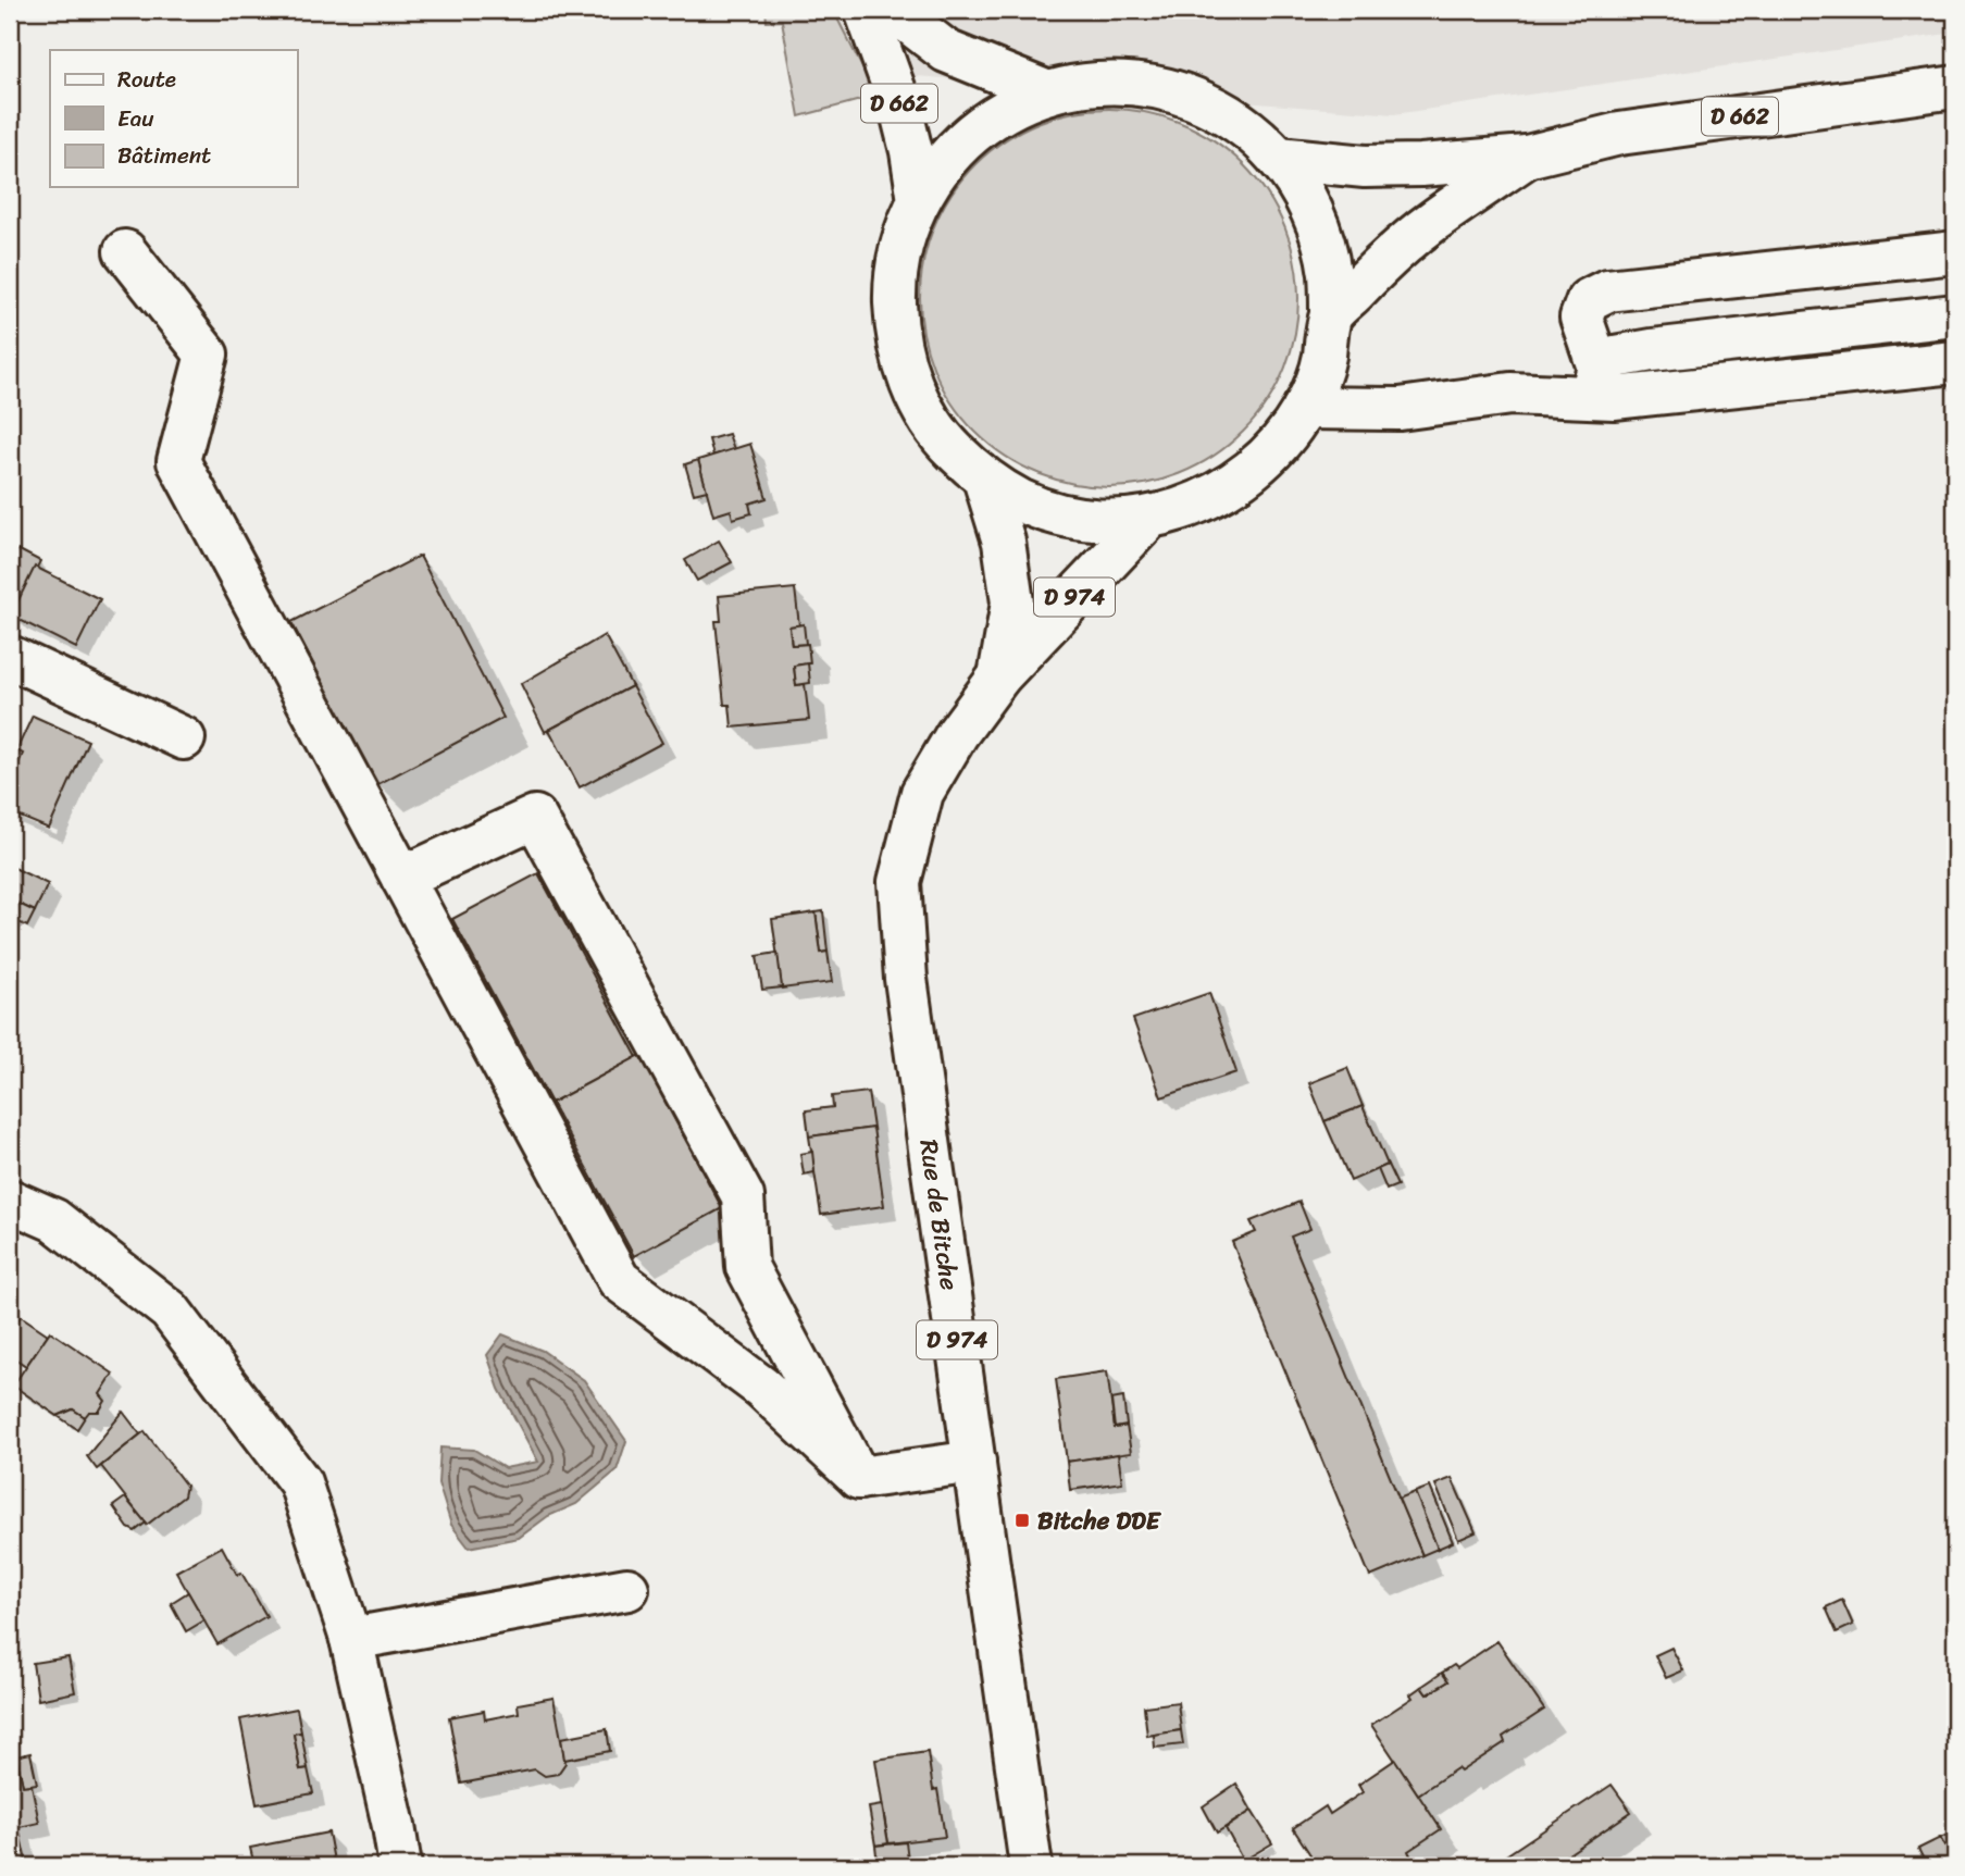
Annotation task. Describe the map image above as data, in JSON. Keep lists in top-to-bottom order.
{
  "streets": {
    "main road": ["D 662", "D 974", "Rue de Bitche"]
  },
  "places": {
    "transit": ["Bitche DDE"]
  },
  "legend": ["Route", "Eau", "Bâtiment"]
}
